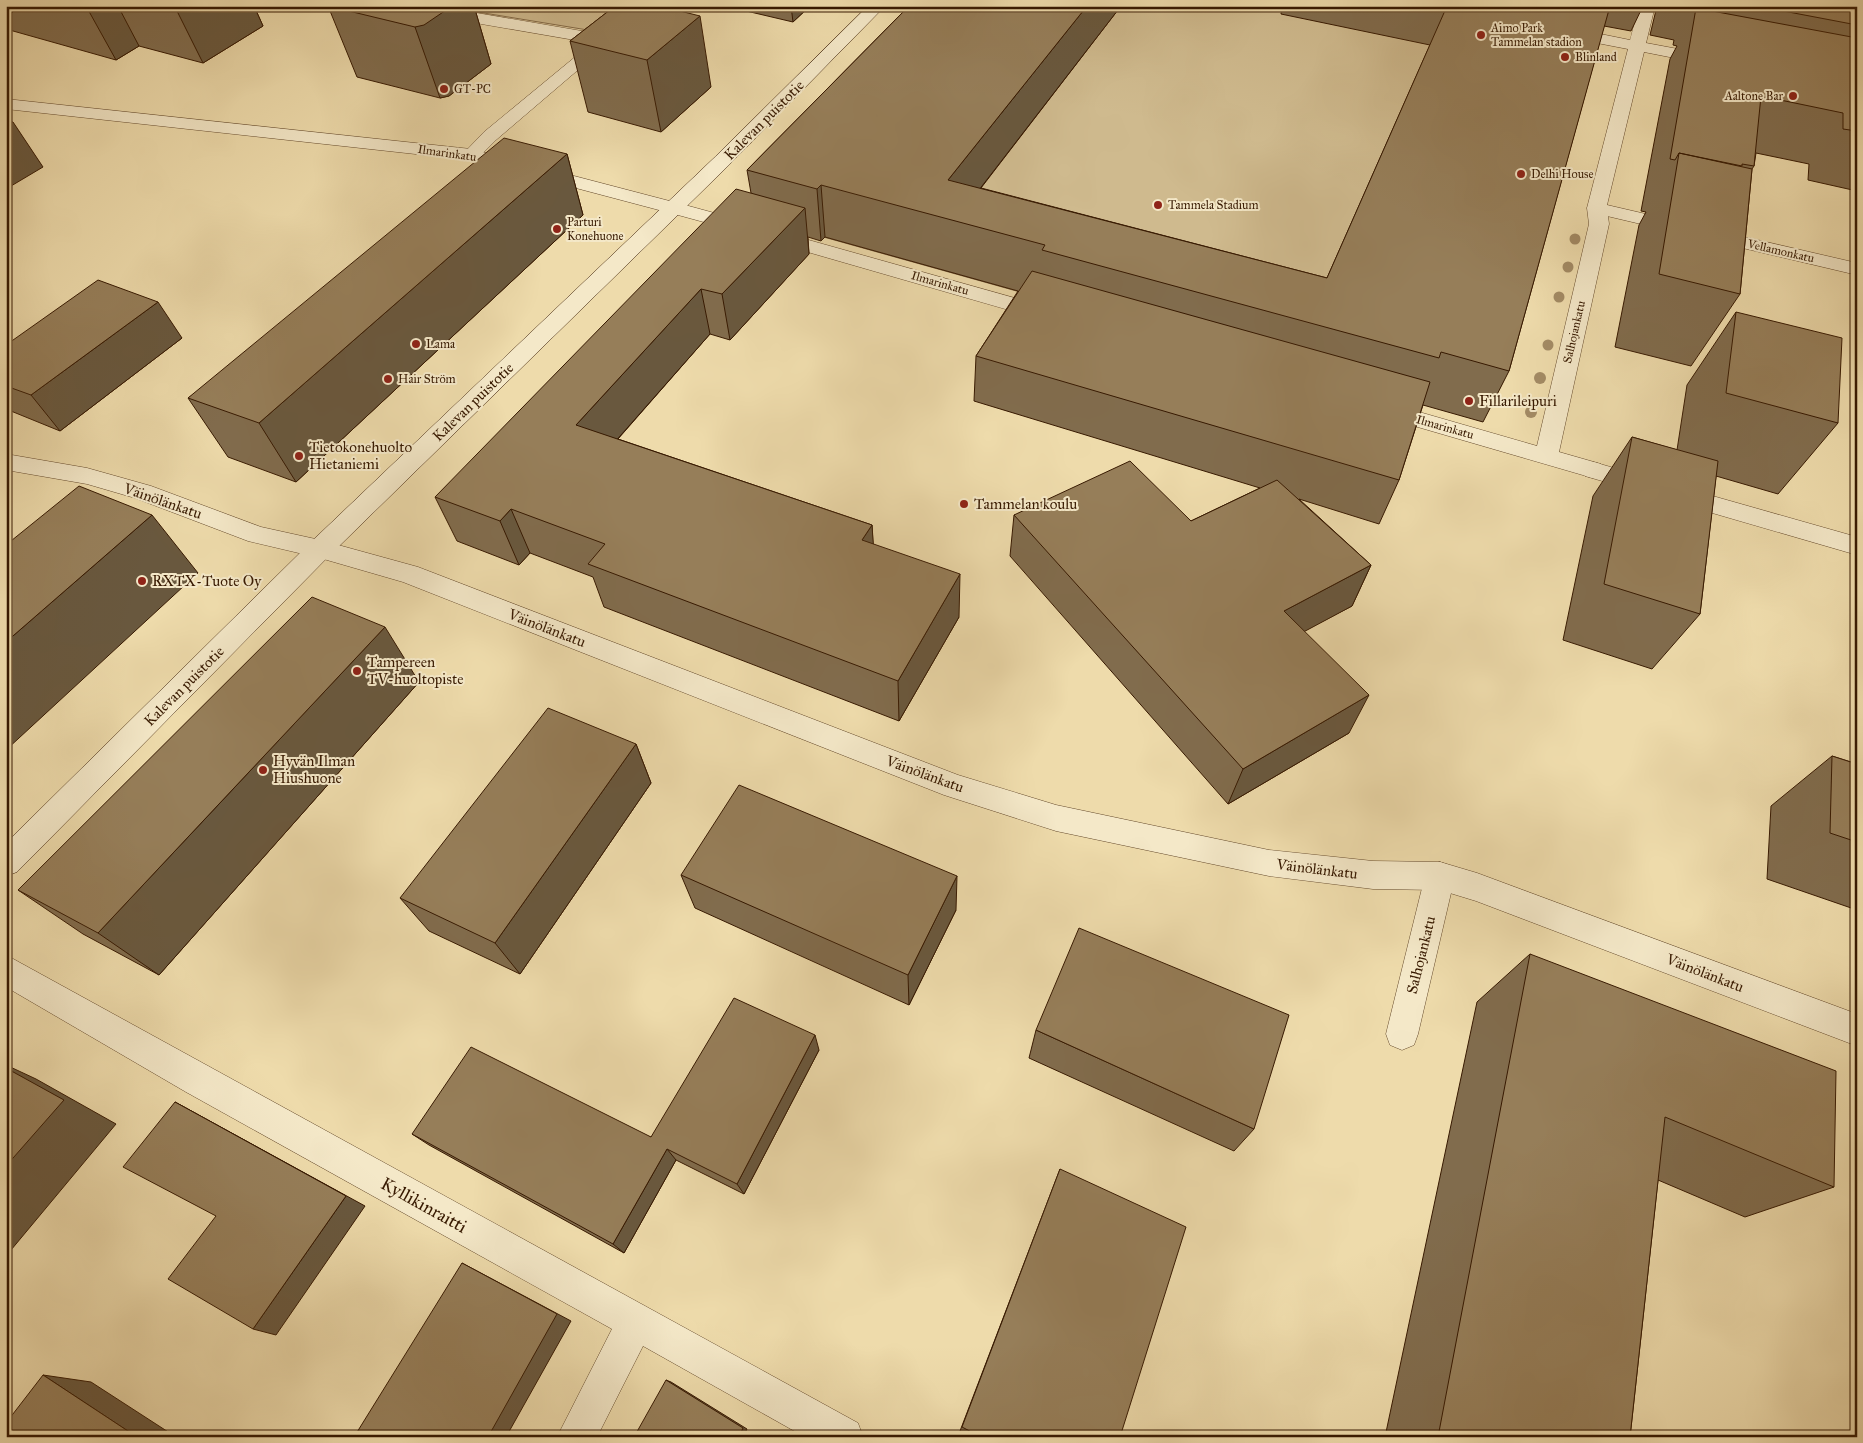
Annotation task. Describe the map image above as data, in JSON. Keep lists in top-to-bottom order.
{
  "streets": {
    "street": [
      "Kalevan puistotie",
      "Ilmarinkatu",
      "Vellamonkatu",
      "Salhojankatu",
      "Väinölänkatu",
      "Kyllikinraitti"
    ]
  },
  "crossings": [
    ["Kalevan puistotie", "Ilmarinkatu"],
    ["Kalevan puistotie", "Väinölänkatu"],
    ["Ilmarinkatu", "Salhojankatu"],
    ["Vellamonkatu", "Salhojankatu"],
    ["Salhojankatu", "Väinölänkatu"]
  ],
  "places": [
    "Aimo Park Tammelan stadion",
    "Blinland",
    "GT-PC",
    "Aaltone Bar",
    "Delhi House",
    "Tammela Stadium",
    "Parturi Konehuone",
    "Lama",
    "Hair Ström",
    "Fillarileipuri",
    "Tietokonehuolto Hietaniemi",
    "Tammelan koulu",
    "RXTX-Tuote Oy",
    "Tampereen TV-huoltopiste",
    "Hyvän Ilman Hiushuone"
  ]
}
